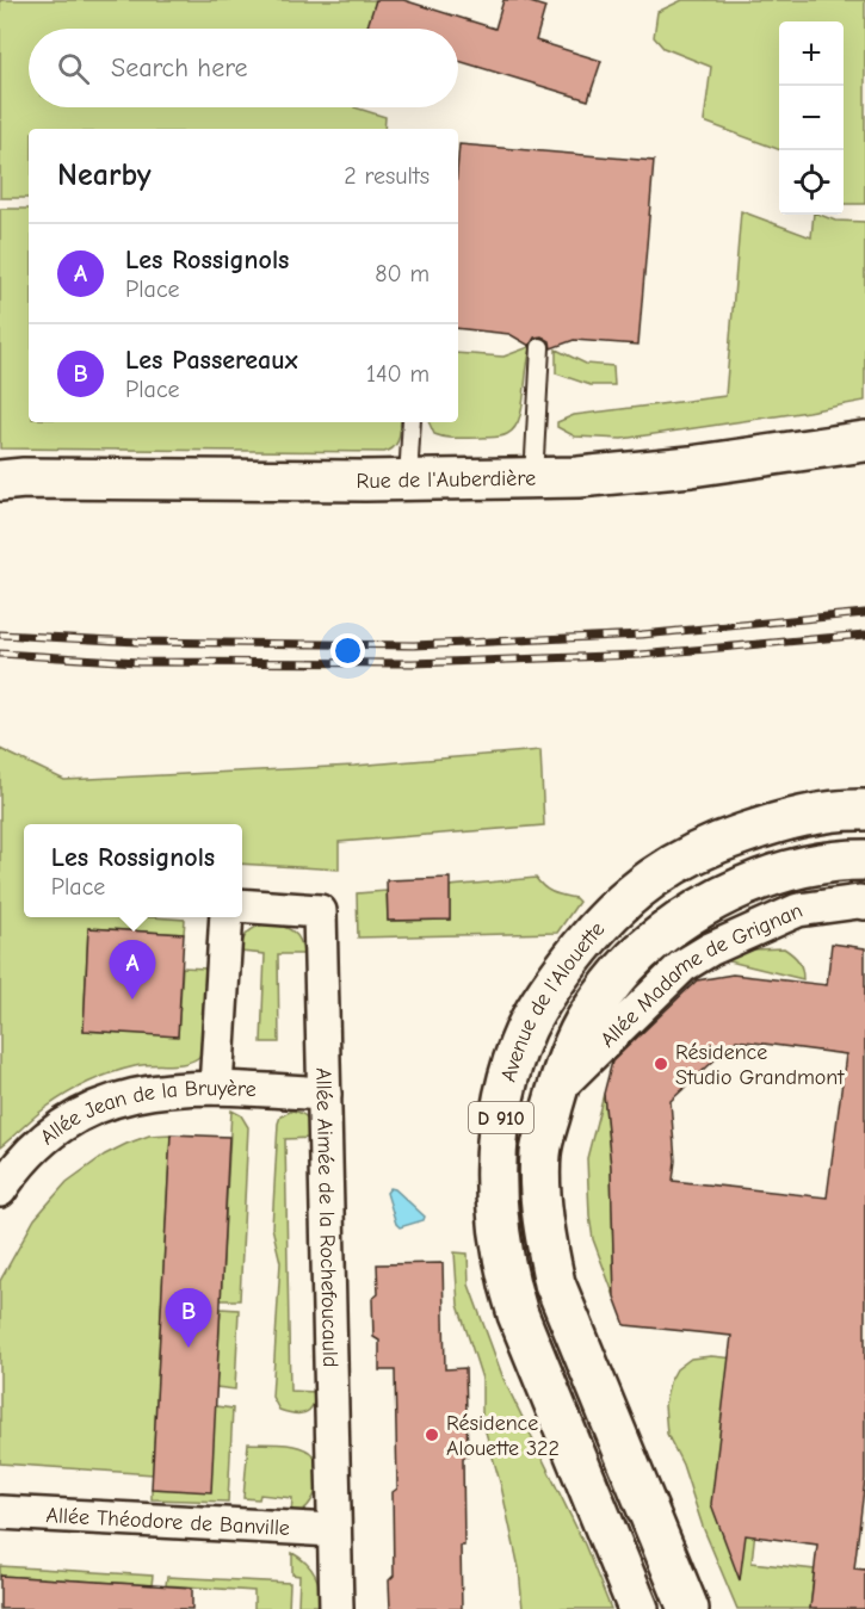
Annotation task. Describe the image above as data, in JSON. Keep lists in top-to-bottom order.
{
  "streets": {
    "main road": ["Rue de l'Auberdière", "Avenue de l'Alouette", "D 910"],
    "street": [
      "Allée Madame de Grignan",
      "Allée Jean de la Bruyère",
      "Allée Aimée de la Rochefoucauld",
      "Allée Théodore de Banville"
    ]
  },
  "crossings": [
    ["Allée Madame de Grignan", "Avenue de l'Alouette"],
    ["Allée Jean de la Bruyère", "Allée Aimée de la Rochefoucauld"],
    ["Allée Aimée de la Rochefoucauld", "Allée Théodore de Banville"]
  ],
  "places": ["Résidence Studio Grandmont", "Résidence Alouette 322"],
  "page": {
    "map_buttons": ["+", "−"],
    "search": "Search here",
    "heading": ["Nearby", "2 results"],
    "list": [
      {
        "mark": "A",
        "name": "Les Rossignols",
        "note": "Place",
        "value": "80 m"
      },
      {
        "mark": "B",
        "name": "Les Passereaux",
        "note": "Place",
        "value": "140 m"
      }
    ],
    "popup": ["Les Rossignols", "Place"],
    "pins": ["A", "B"]
  }
}
